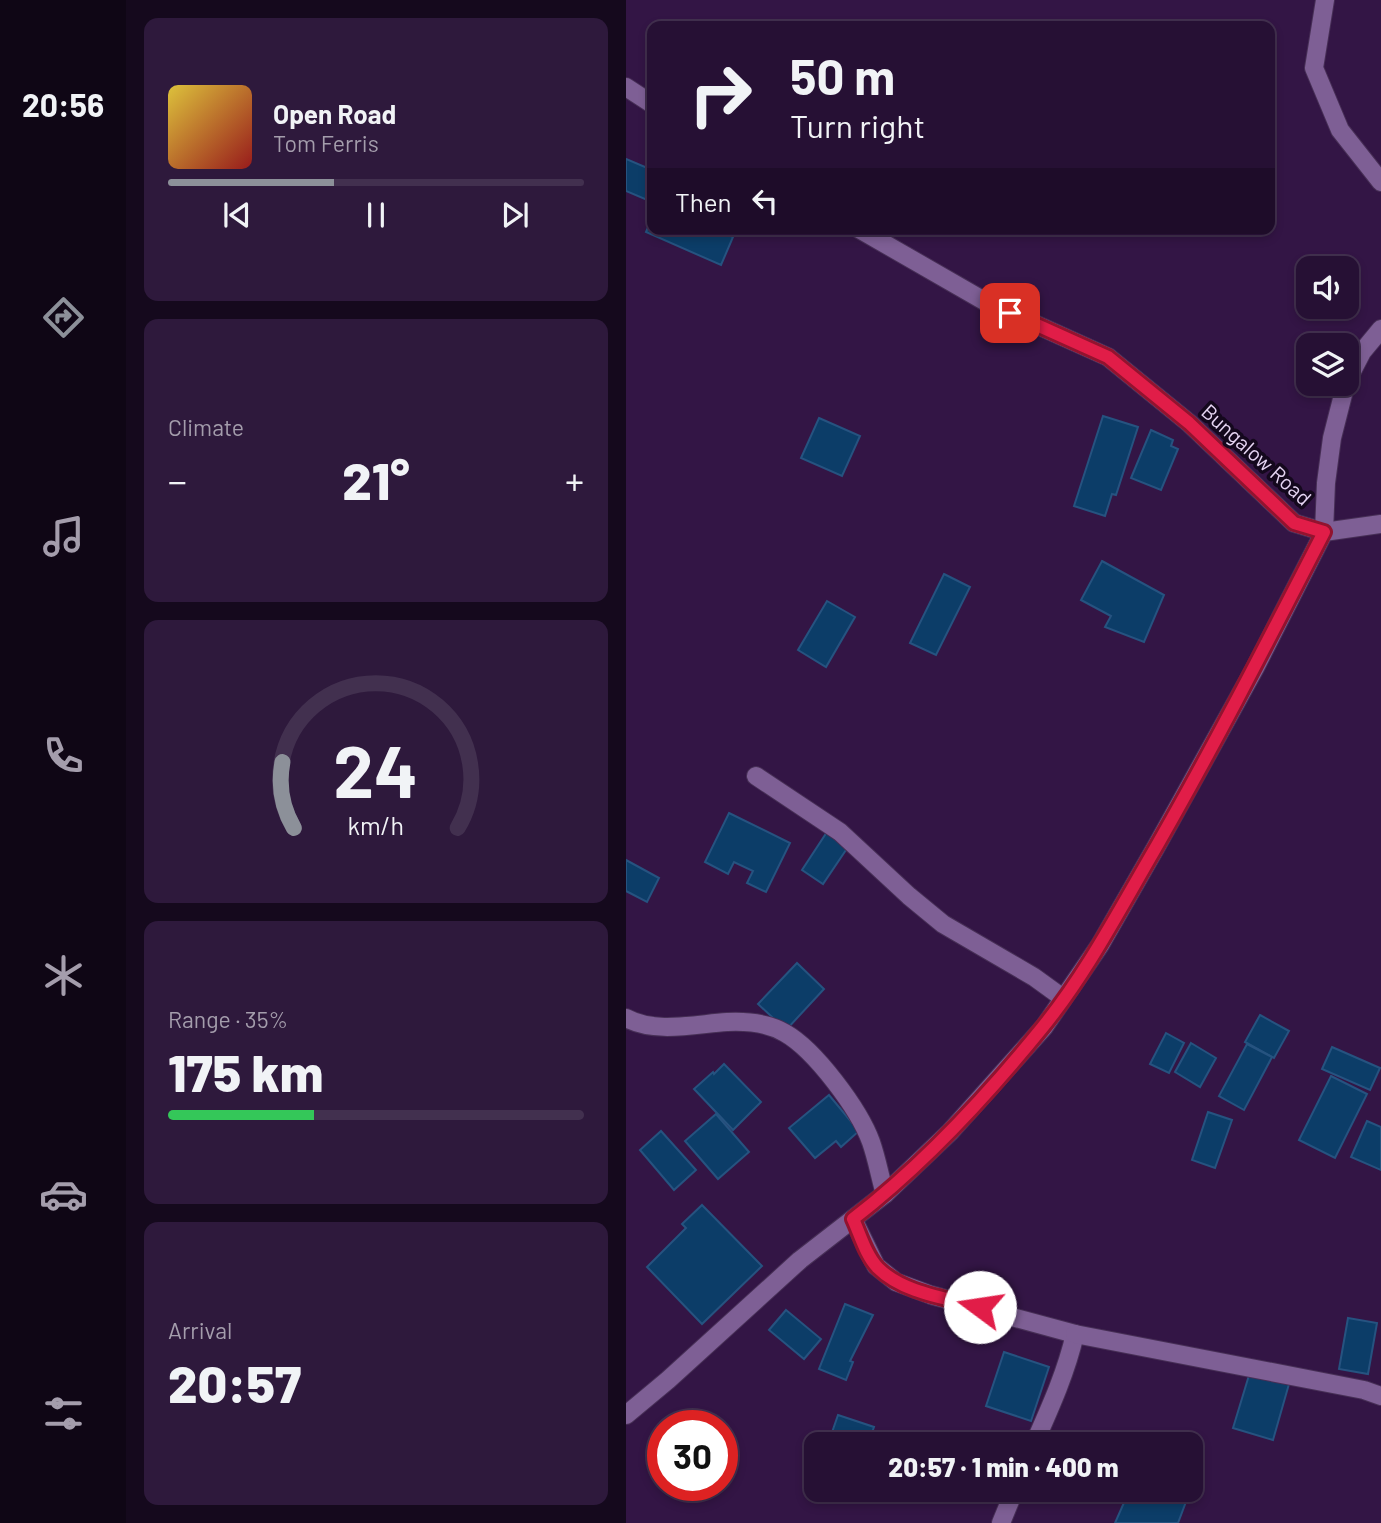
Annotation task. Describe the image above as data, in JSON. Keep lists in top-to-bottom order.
{
  "streets": {
    "street": ["Bungalow Road"]
  },
  "page": {
    "tabs": "20:56",
    "turn": ["50 m", "Turn right"],
    "song": ["Open Road", "Tom Ferris"],
    "then": "Then",
    "tile": [
      "Climate",
      ["Range · 35%", "175 km"],
      ["Arrival", "20:57"]
    ],
    "heat": ["−", "21°", "+"],
    "limit": "30",
    "trip": "20:57 · 1 min · 400 m",
    "gauge": ["24", "km/h"]
  }
}
